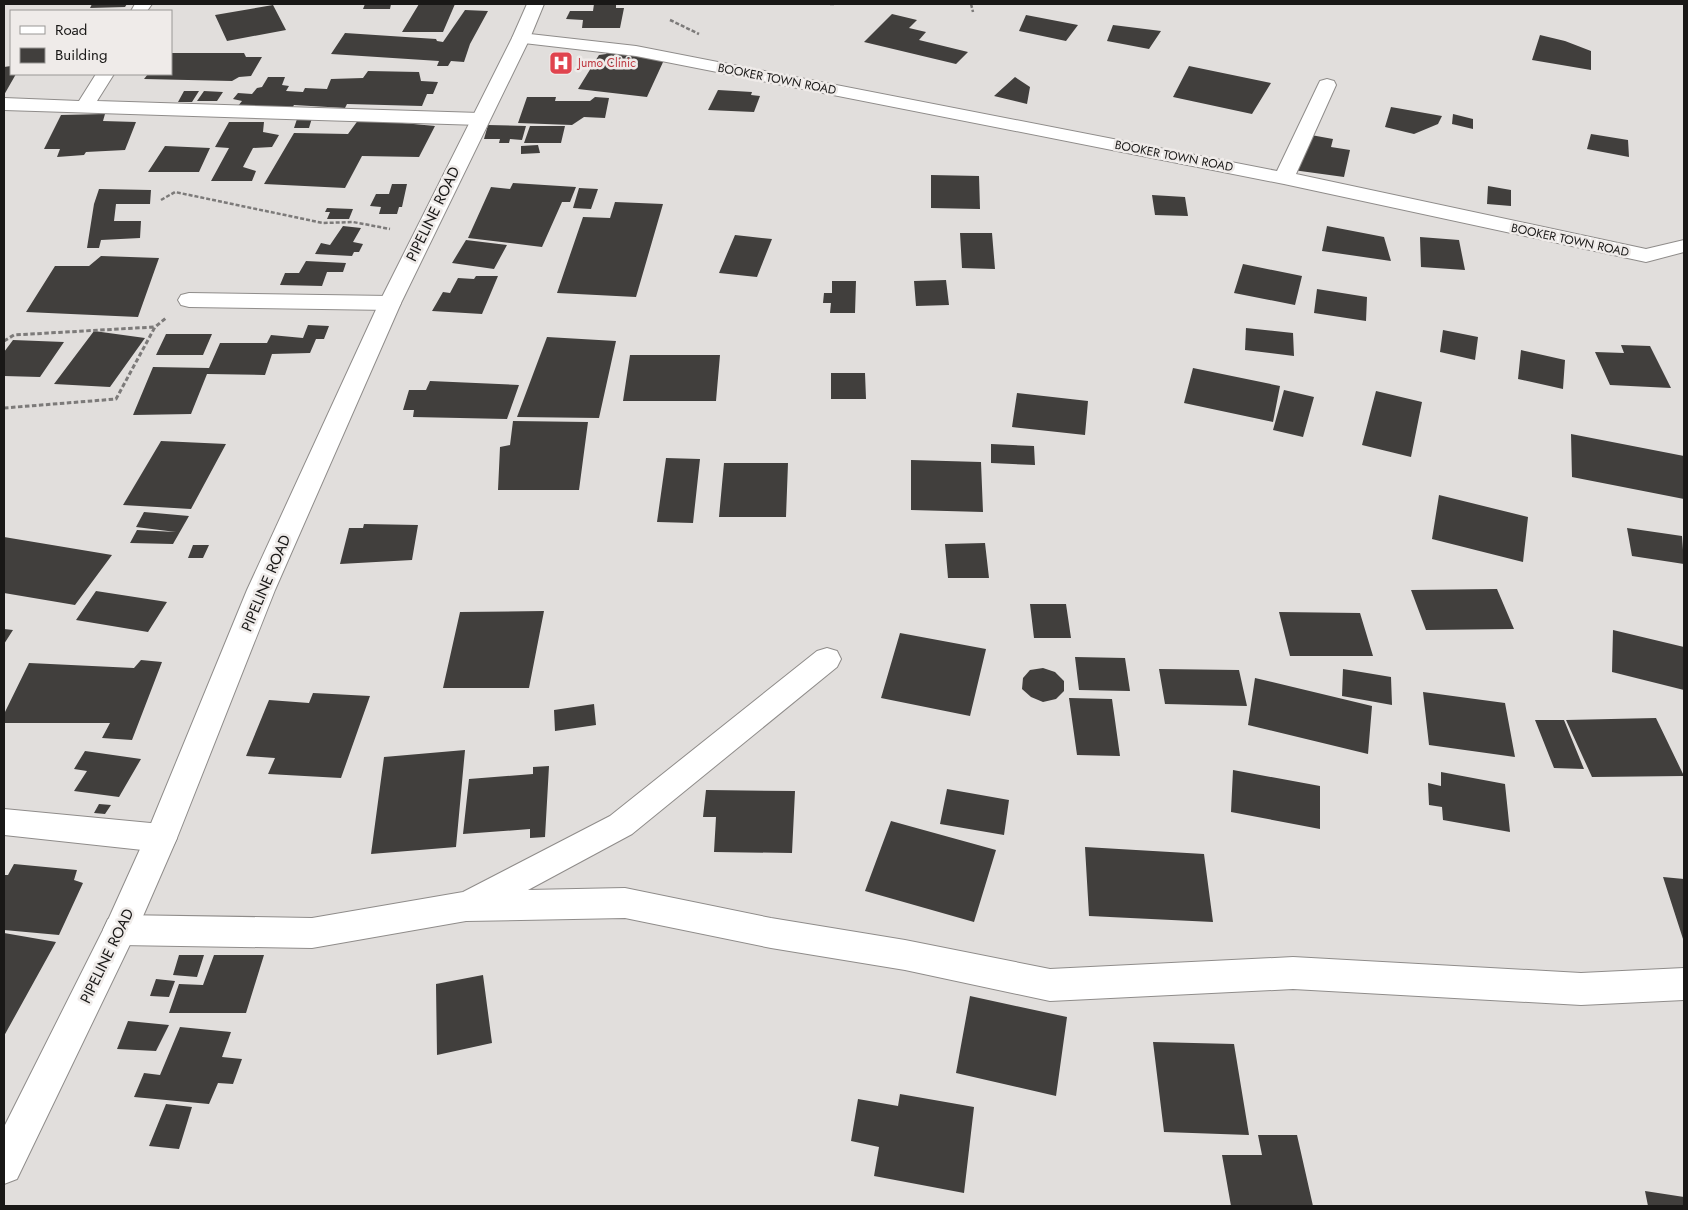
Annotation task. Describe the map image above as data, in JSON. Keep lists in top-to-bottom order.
{
  "streets": {
    "street": ["BOOKER TOWN ROAD", "PIPELINE ROAD"]
  },
  "crossings": [
    ["BOOKER TOWN ROAD", "PIPELINE ROAD"]
  ],
  "places": {
    "hospital": ["Jumo Clinic"]
  },
  "legend": ["Road", "Building"]
}
